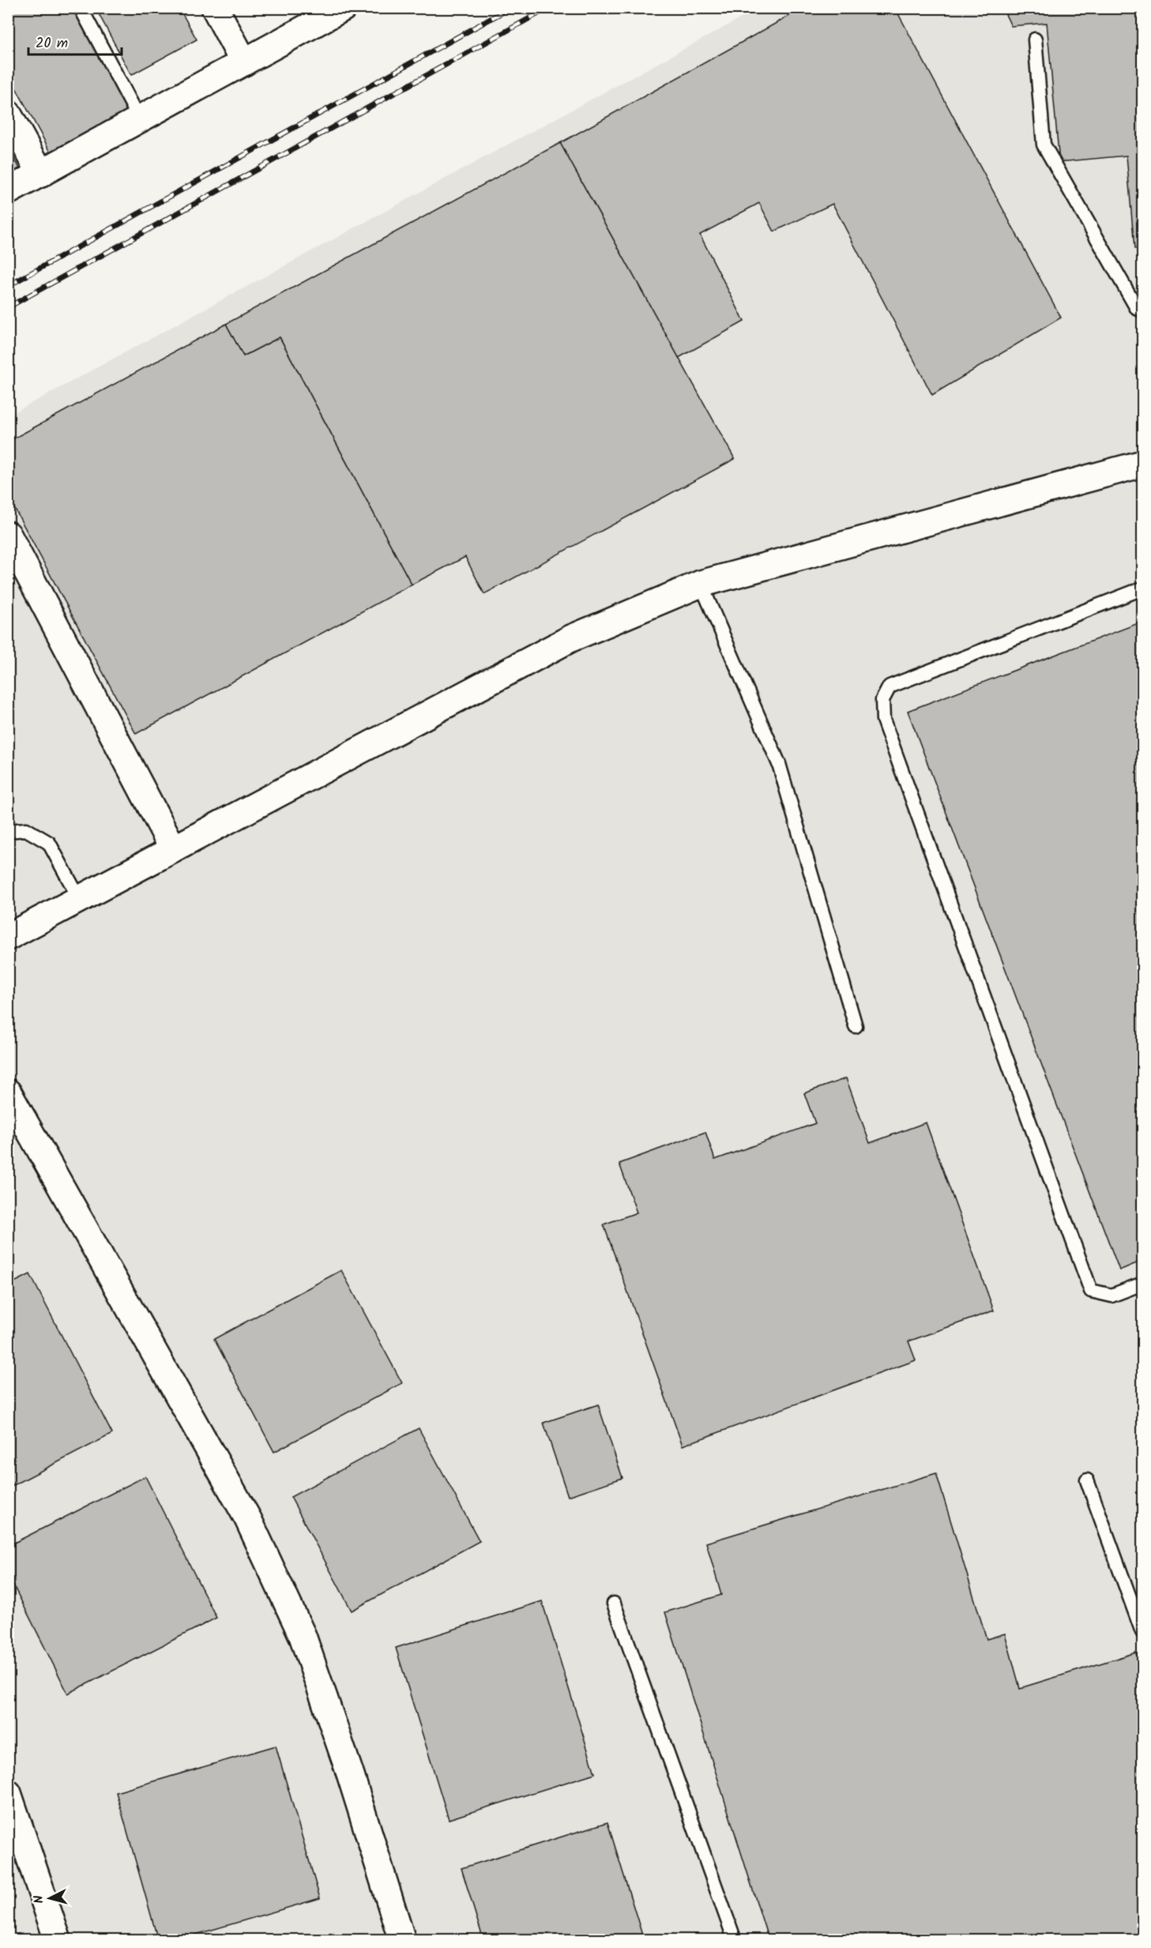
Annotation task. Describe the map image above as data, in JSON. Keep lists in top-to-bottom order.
{
  "scale_bar": "20 m",
  "north": "left"
}
